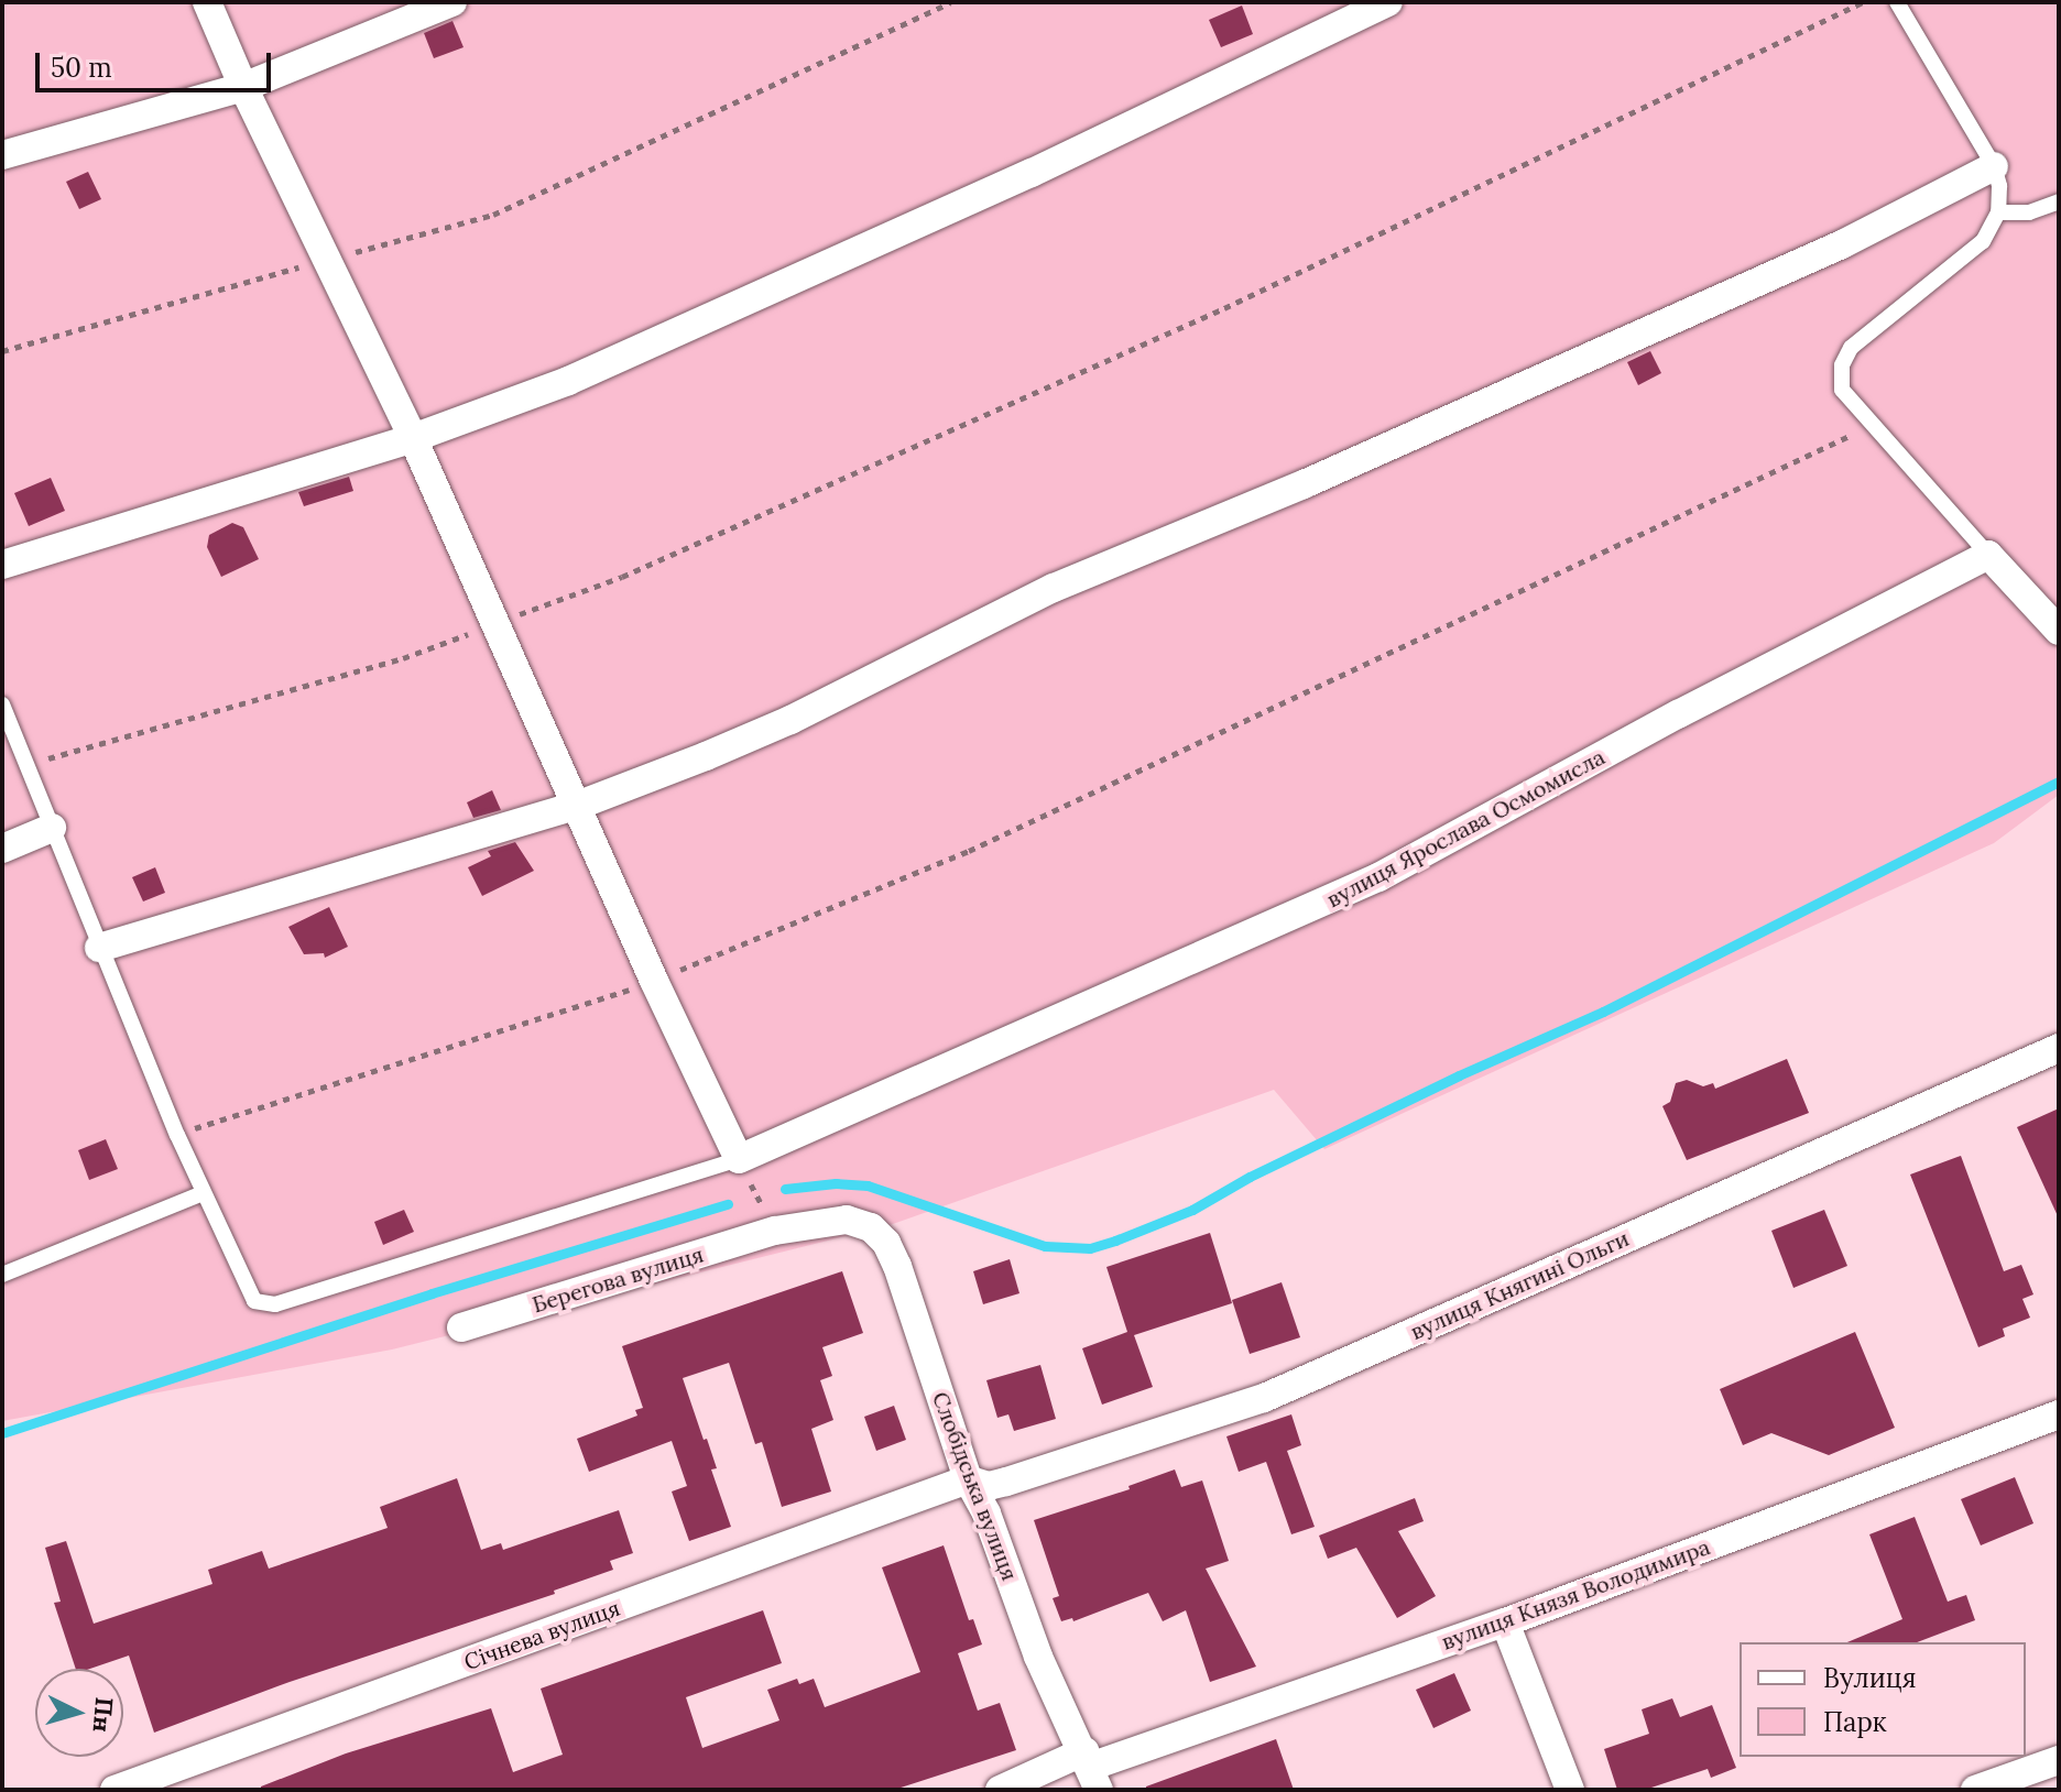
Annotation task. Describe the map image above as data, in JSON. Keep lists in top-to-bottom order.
{
  "streets": {
    "street": [
      "вулиця Ярослава Осмомисла",
      "Берегова вулиця",
      "вулиця Княгині Ольги",
      "Слобідська вулиця",
      "вулиця Князя Володимира",
      "Січнева вулиця"
    ]
  },
  "crossings": [
    ["Берегова вулиця", "Слобідська вулиця"],
    ["вулиця Княгині Ольги", "Слобідська вулиця"],
    ["вулиця Княгині Ольги", "Січнева вулиця"],
    ["Слобідська вулиця", "вулиця Князя Володимира"],
    ["Слобідська вулиця", "Січнева вулиця"]
  ],
  "legend": ["Вулиця", "Парк"],
  "scale_bar": "50 m",
  "north": "right"
}
